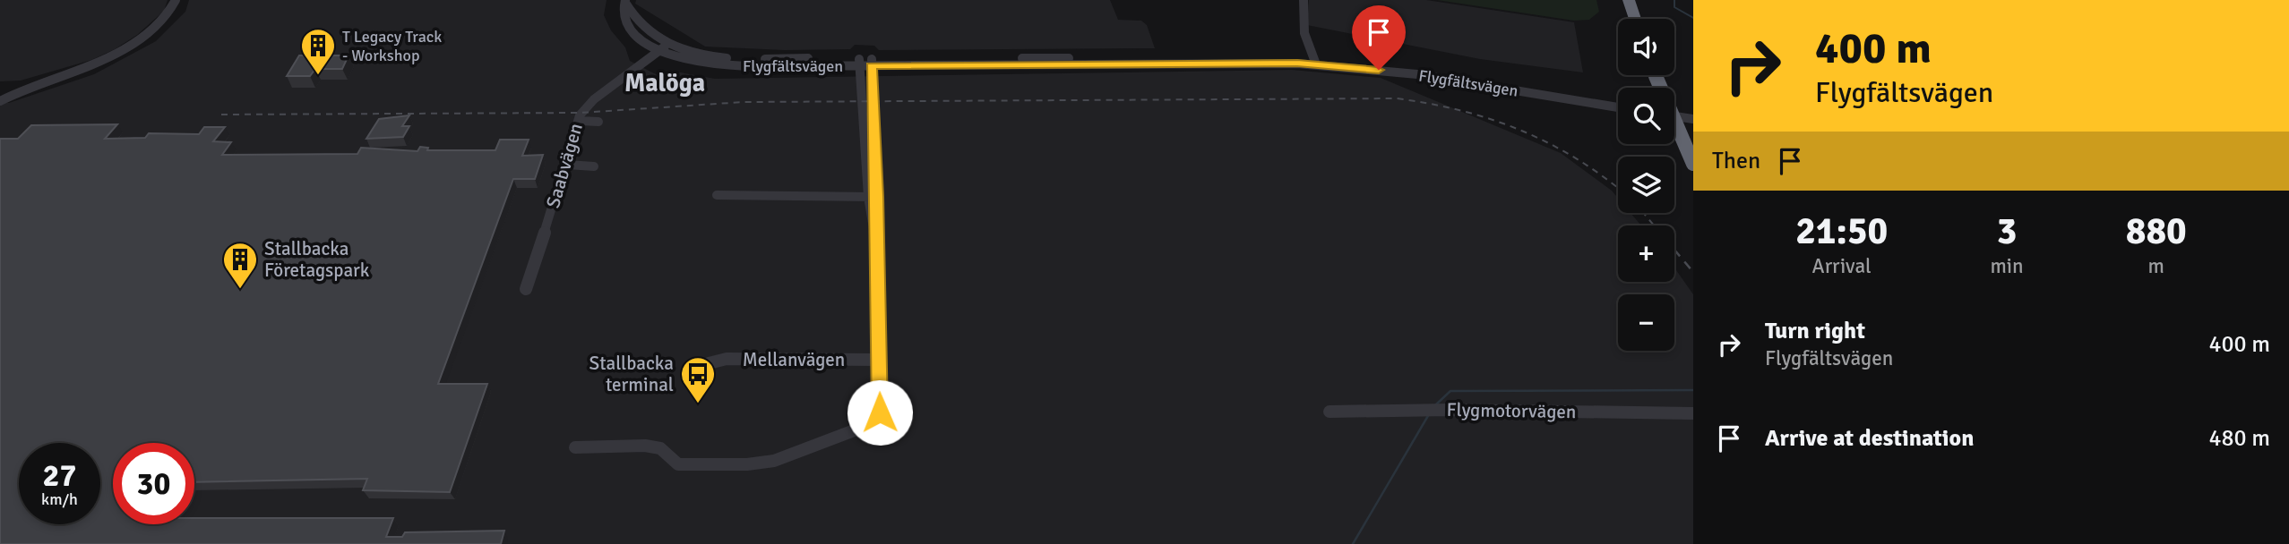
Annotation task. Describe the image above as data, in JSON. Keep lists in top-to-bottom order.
{
  "streets": {
    "street": [
      "Flygfältsvägen",
      "Saabvägen",
      "Mellanvägen",
      "Flygmotorvägen"
    ]
  },
  "crossings": [
    ["Flygfältsvägen", "Saabvägen"]
  ],
  "districts": ["Malöga"],
  "places": {
    "building": ["T Legacy Track - Workshop", "Stallbacka Företagspark"],
    "bus stop": ["Stallbacka terminal"]
  },
  "page": {
    "turn": ["400 m", "Flygfältsvägen"],
    "map_buttons": ["+", "−"],
    "then": "Then",
    "eta": [
      "21:50",
      "Arrival",
      "3",
      "min",
      "880",
      "m"
    ],
    "list": [
      {
        "name": "Turn right",
        "note": "Flygfältsvägen",
        "value": "400 m"
      },
      {
        "name": "Arrive at destination",
        "value": "480 m"
      }
    ],
    "speed": "27 km/h",
    "limit": "30"
  }
}
